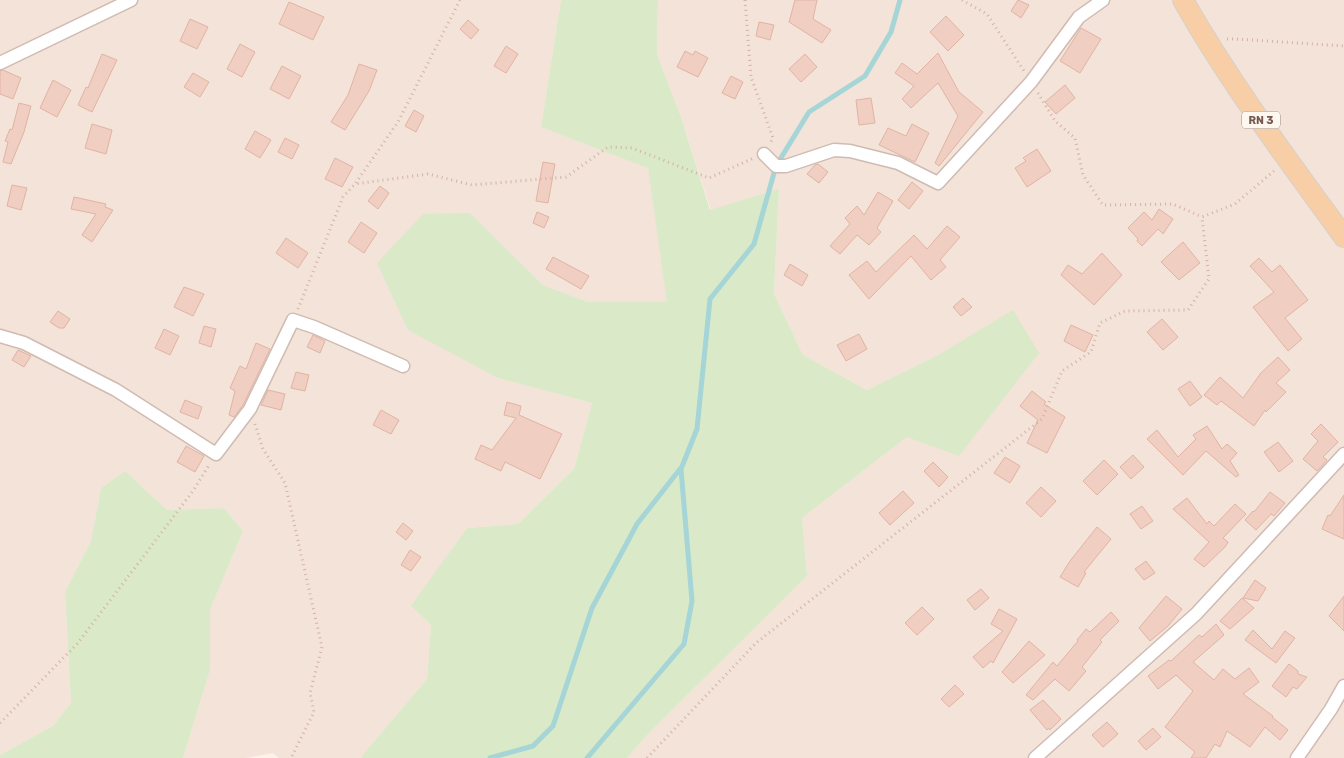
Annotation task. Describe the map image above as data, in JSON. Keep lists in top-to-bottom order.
{
  "streets": {
    "main road": ["RN 3"]
  }
}
